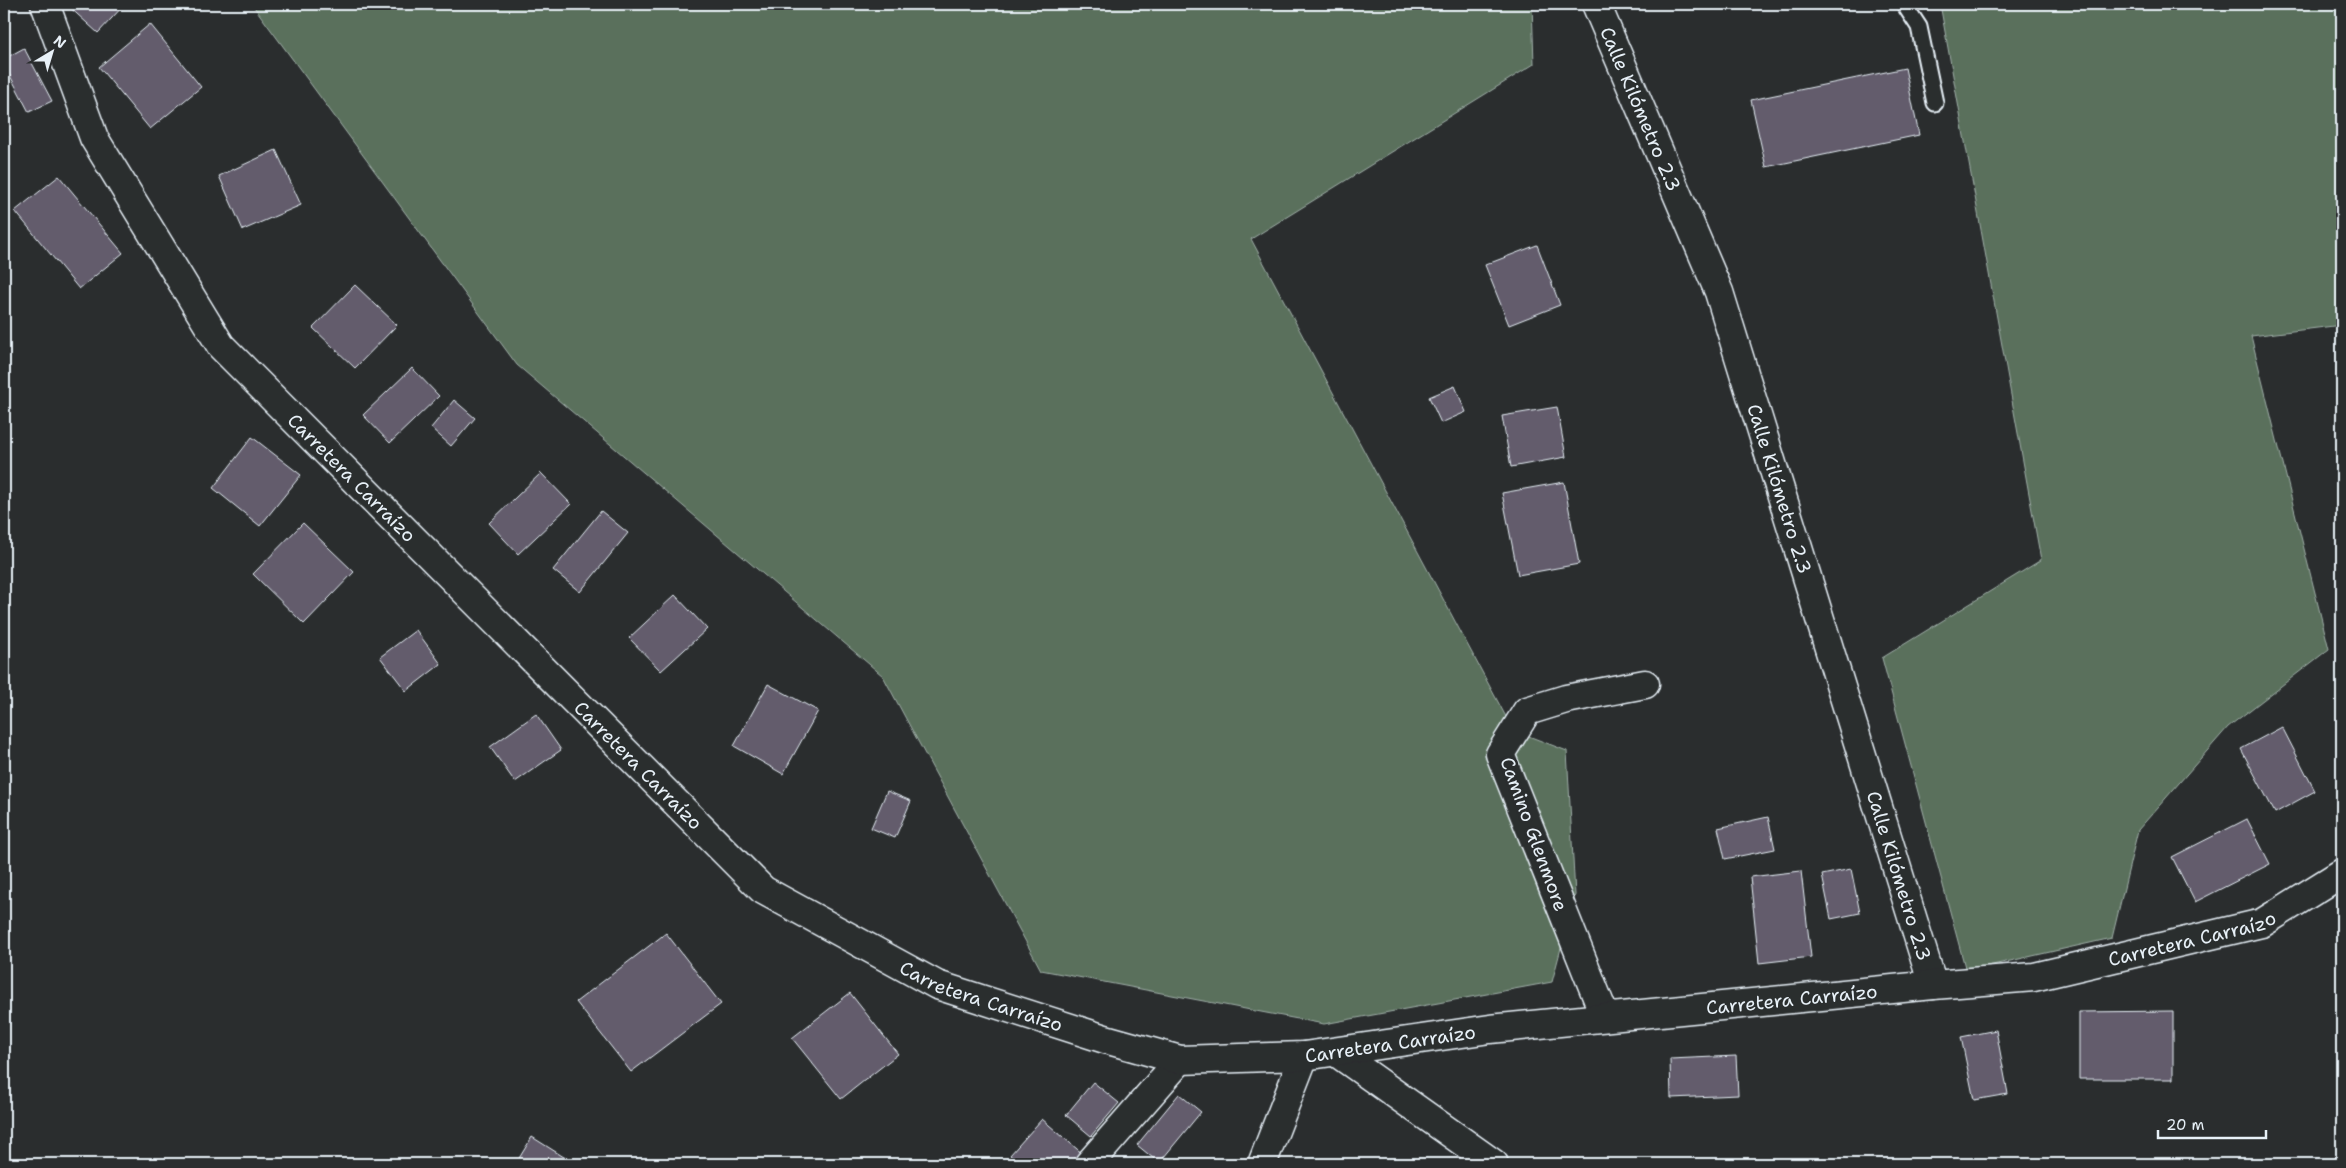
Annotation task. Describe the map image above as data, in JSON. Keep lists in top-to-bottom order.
{
  "streets": {
    "street": ["Calle Kilómetro 2.3", "Carretera Carraízo", "Camino Glenmore"]
  },
  "crossings": [
    ["Calle Kilómetro 2.3", "Carretera Carraízo"],
    ["Carretera Carraízo", "Camino Glenmore"]
  ],
  "scale_bar": "20 m",
  "north": "top right"
}
